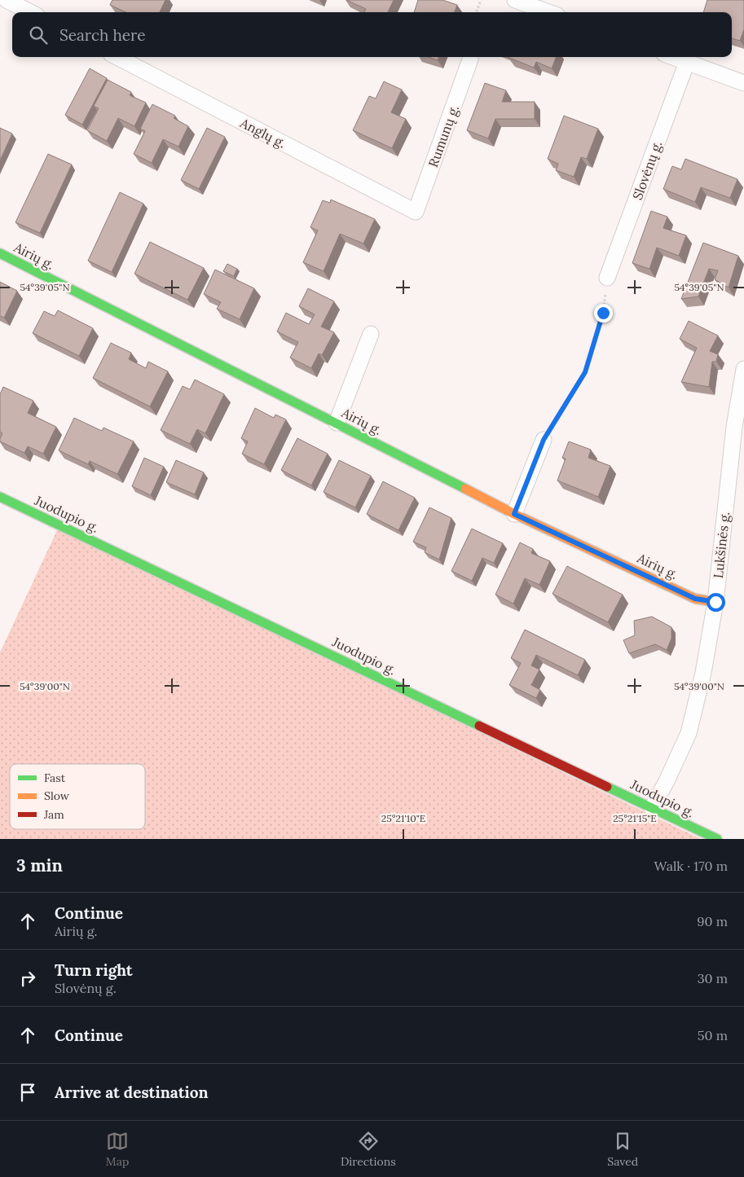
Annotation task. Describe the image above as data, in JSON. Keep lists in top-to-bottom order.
{
  "streets": {
    "street": [
      "Anglų g.",
      "Rumunų g.",
      "Slovėnų g.",
      "Airių g.",
      "Juodupio g.",
      "Lukšinės g."
    ]
  },
  "crossings": [
    ["Anglų g.", "Rumunų g."],
    ["Airių g.", "Lukšinės g."],
    ["Juodupio g.", "Lukšinės g."]
  ],
  "legend": ["Fast", "Slow", "Jam"],
  "page": {
    "search": "Search here",
    "heading": ["3 min", "Walk · 170 m"],
    "list": [
      ["Continue", "Airių g.", "90 m"],
      ["Turn right", "Slovėnų g.", "30 m"],
      ["Continue", "50 m"],
      "Arrive at destination"
    ],
    "nav": ["Map", "Directions", "Saved"]
  },
  "coordinates": [
    "54°39'05\"N",
    "54°39'00\"N",
    "25°21'10\"E",
    "25°21'15\"E"
  ]
}
